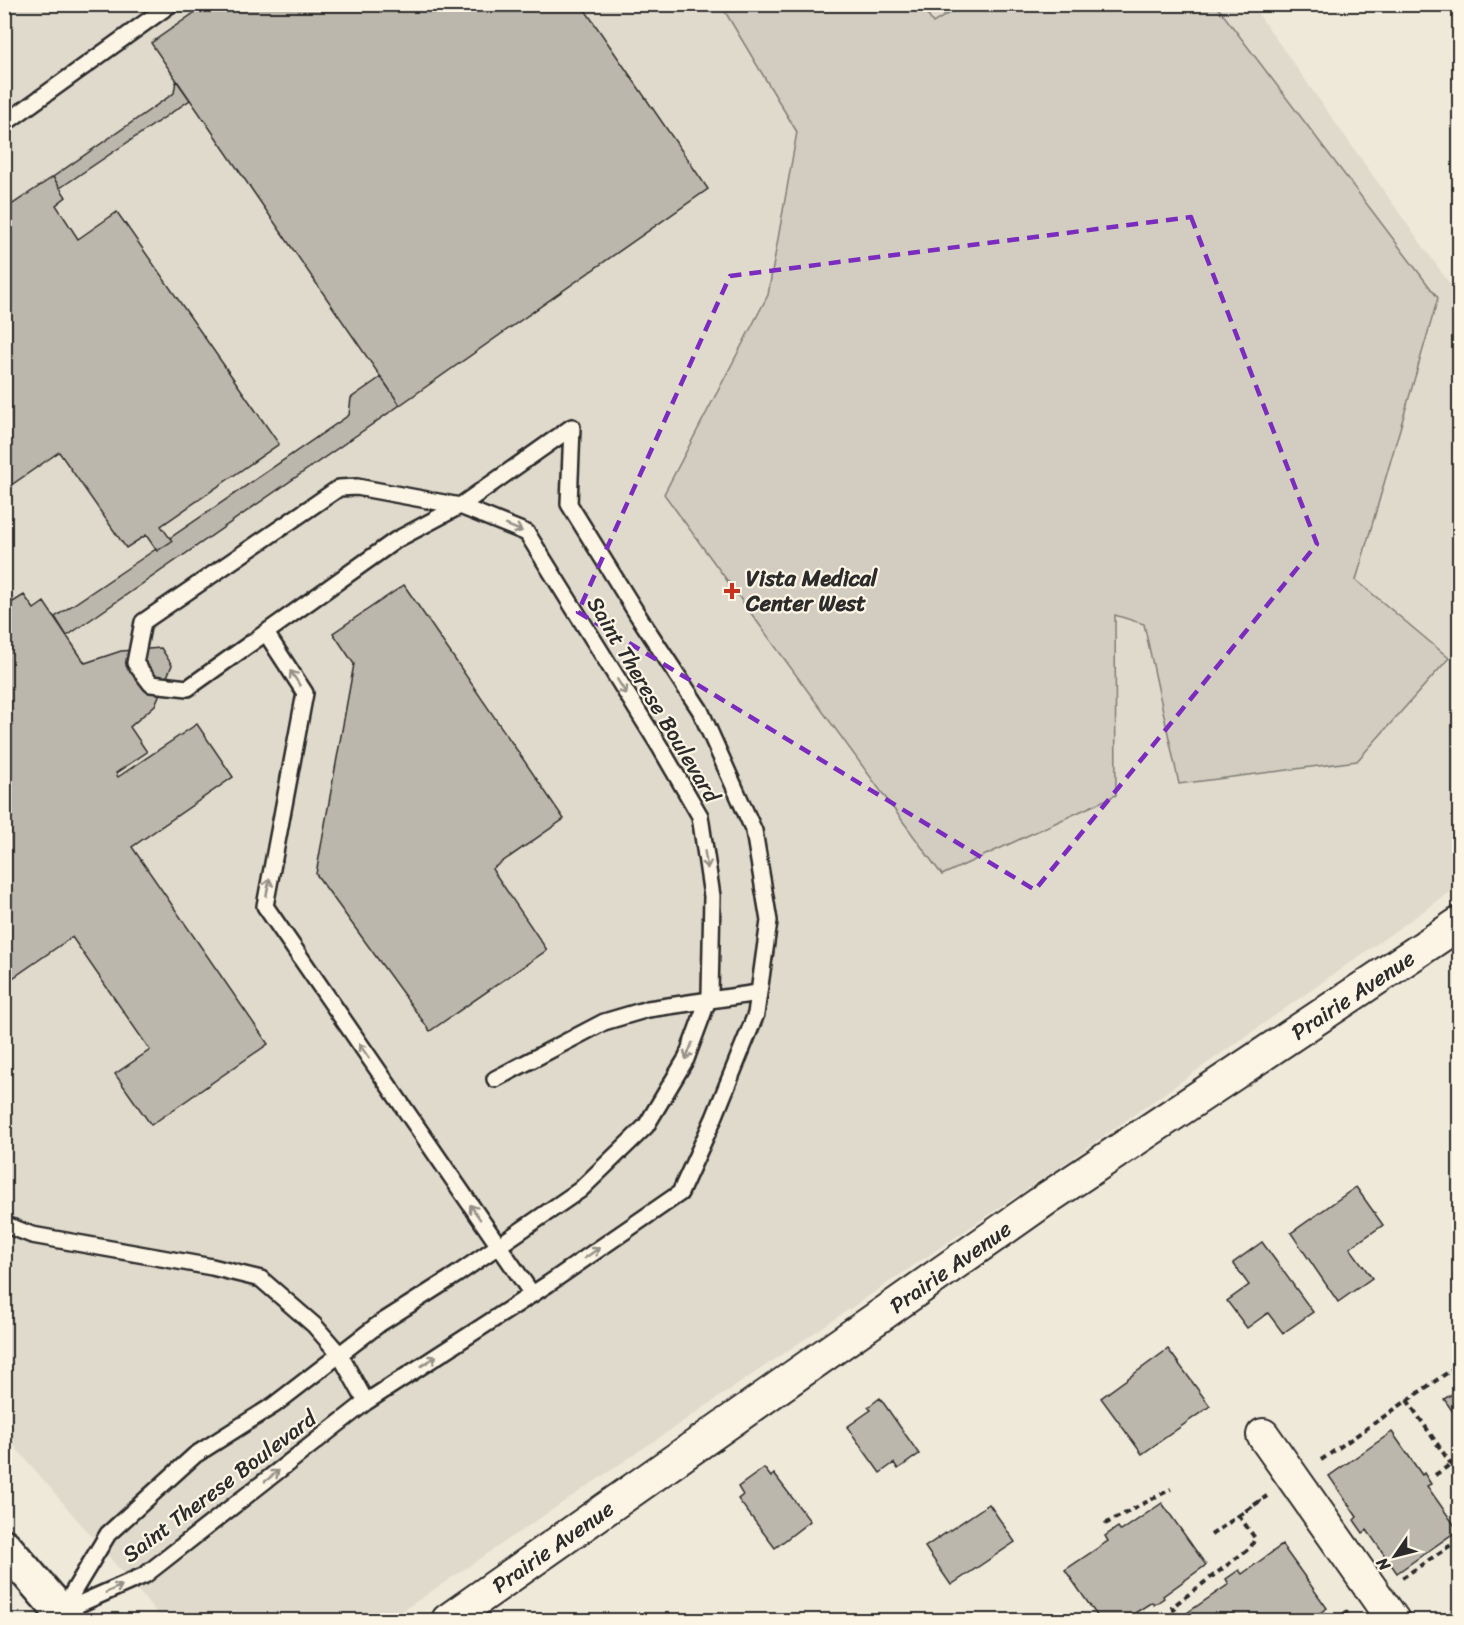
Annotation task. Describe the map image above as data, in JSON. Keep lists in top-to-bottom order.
{
  "streets": {
    "street": ["Prairie Avenue"],
    "lane": ["Saint Therese Boulevard"]
  },
  "places": {
    "health": ["Vista Medical Center West"]
  },
  "north": "bottom left"
}
